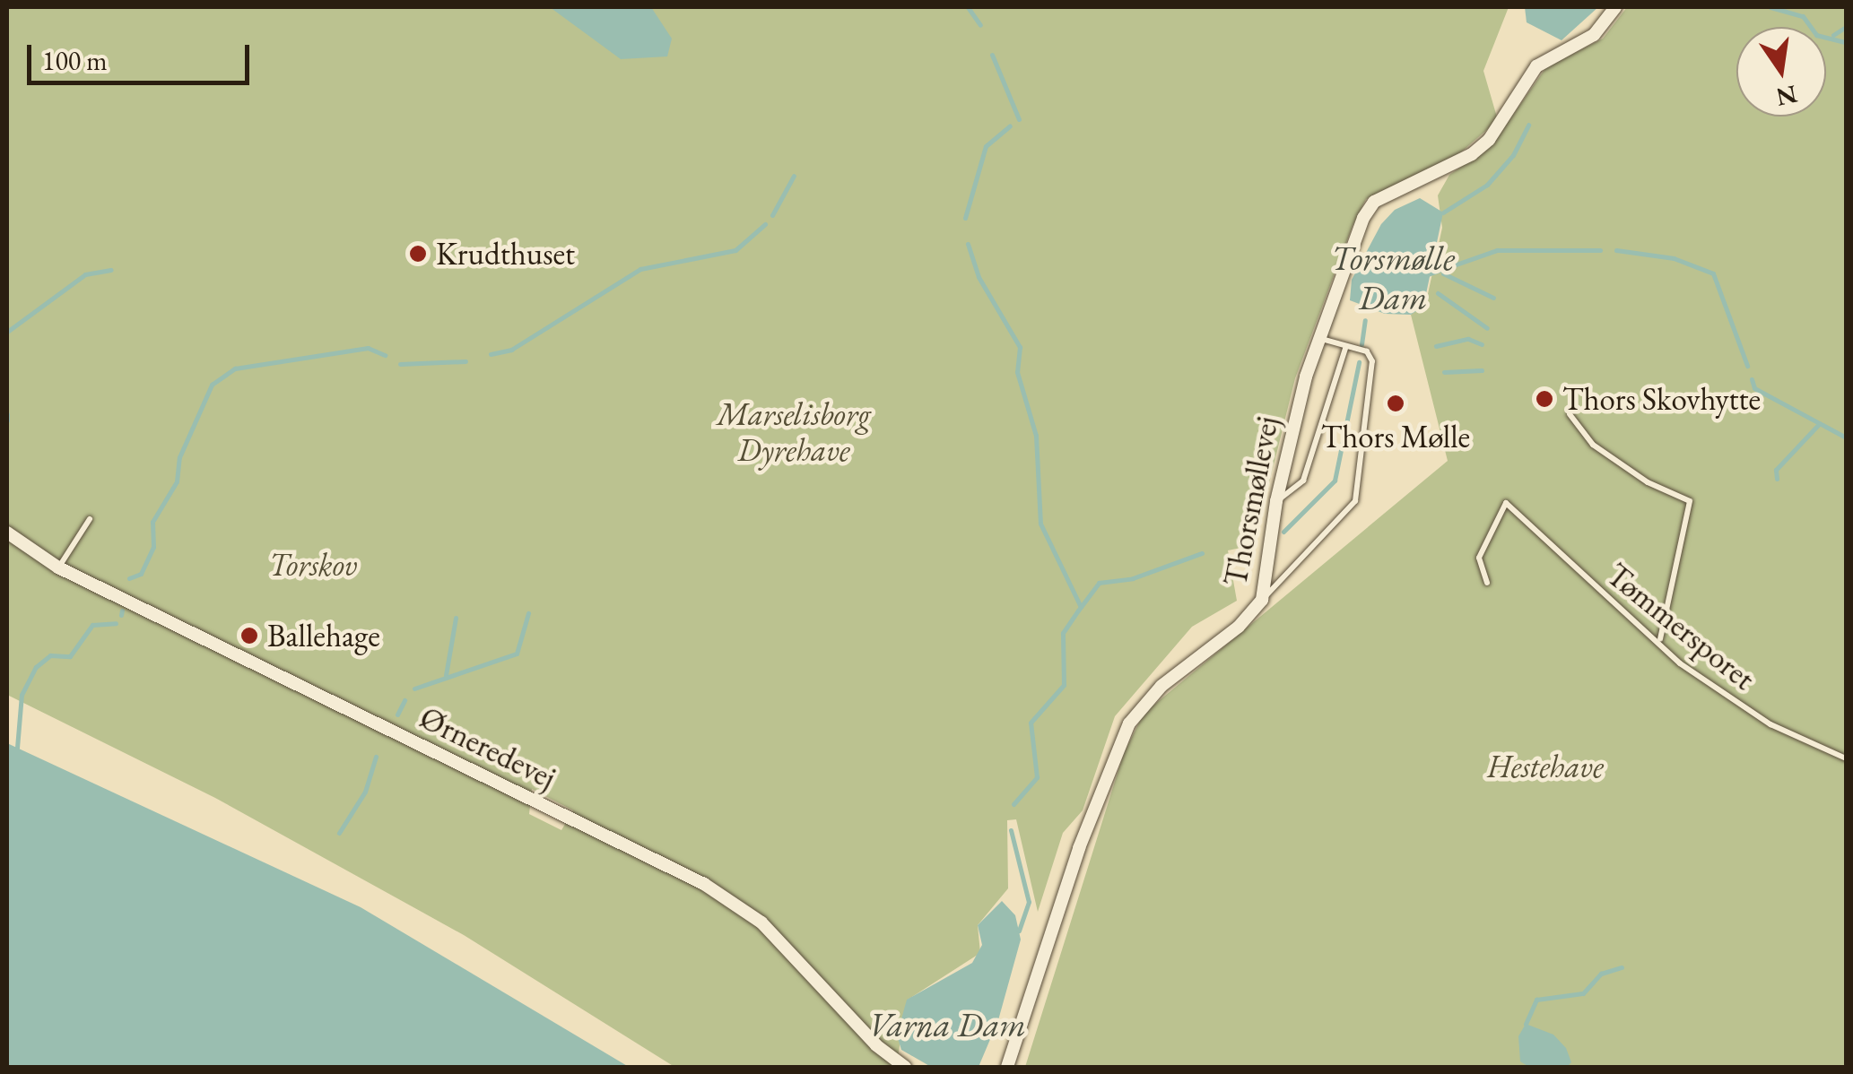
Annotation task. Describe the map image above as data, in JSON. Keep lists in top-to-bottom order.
{
  "streets": {
    "street": ["Thorsmøllevej", "Ørneredevej"],
    "lane": ["Tømmersporet"]
  },
  "water": ["Torsmølle Dam", "Varna Dam"],
  "parks": ["Marselisborg Dyrehave", "Torskov", "Hestehave"],
  "places": [
    "Krudthuset",
    "Thors Skovhytte",
    "Thors Mølle",
    "Ballehage"
  ],
  "scale_bar": "100 m",
  "north": "bottom"
}
